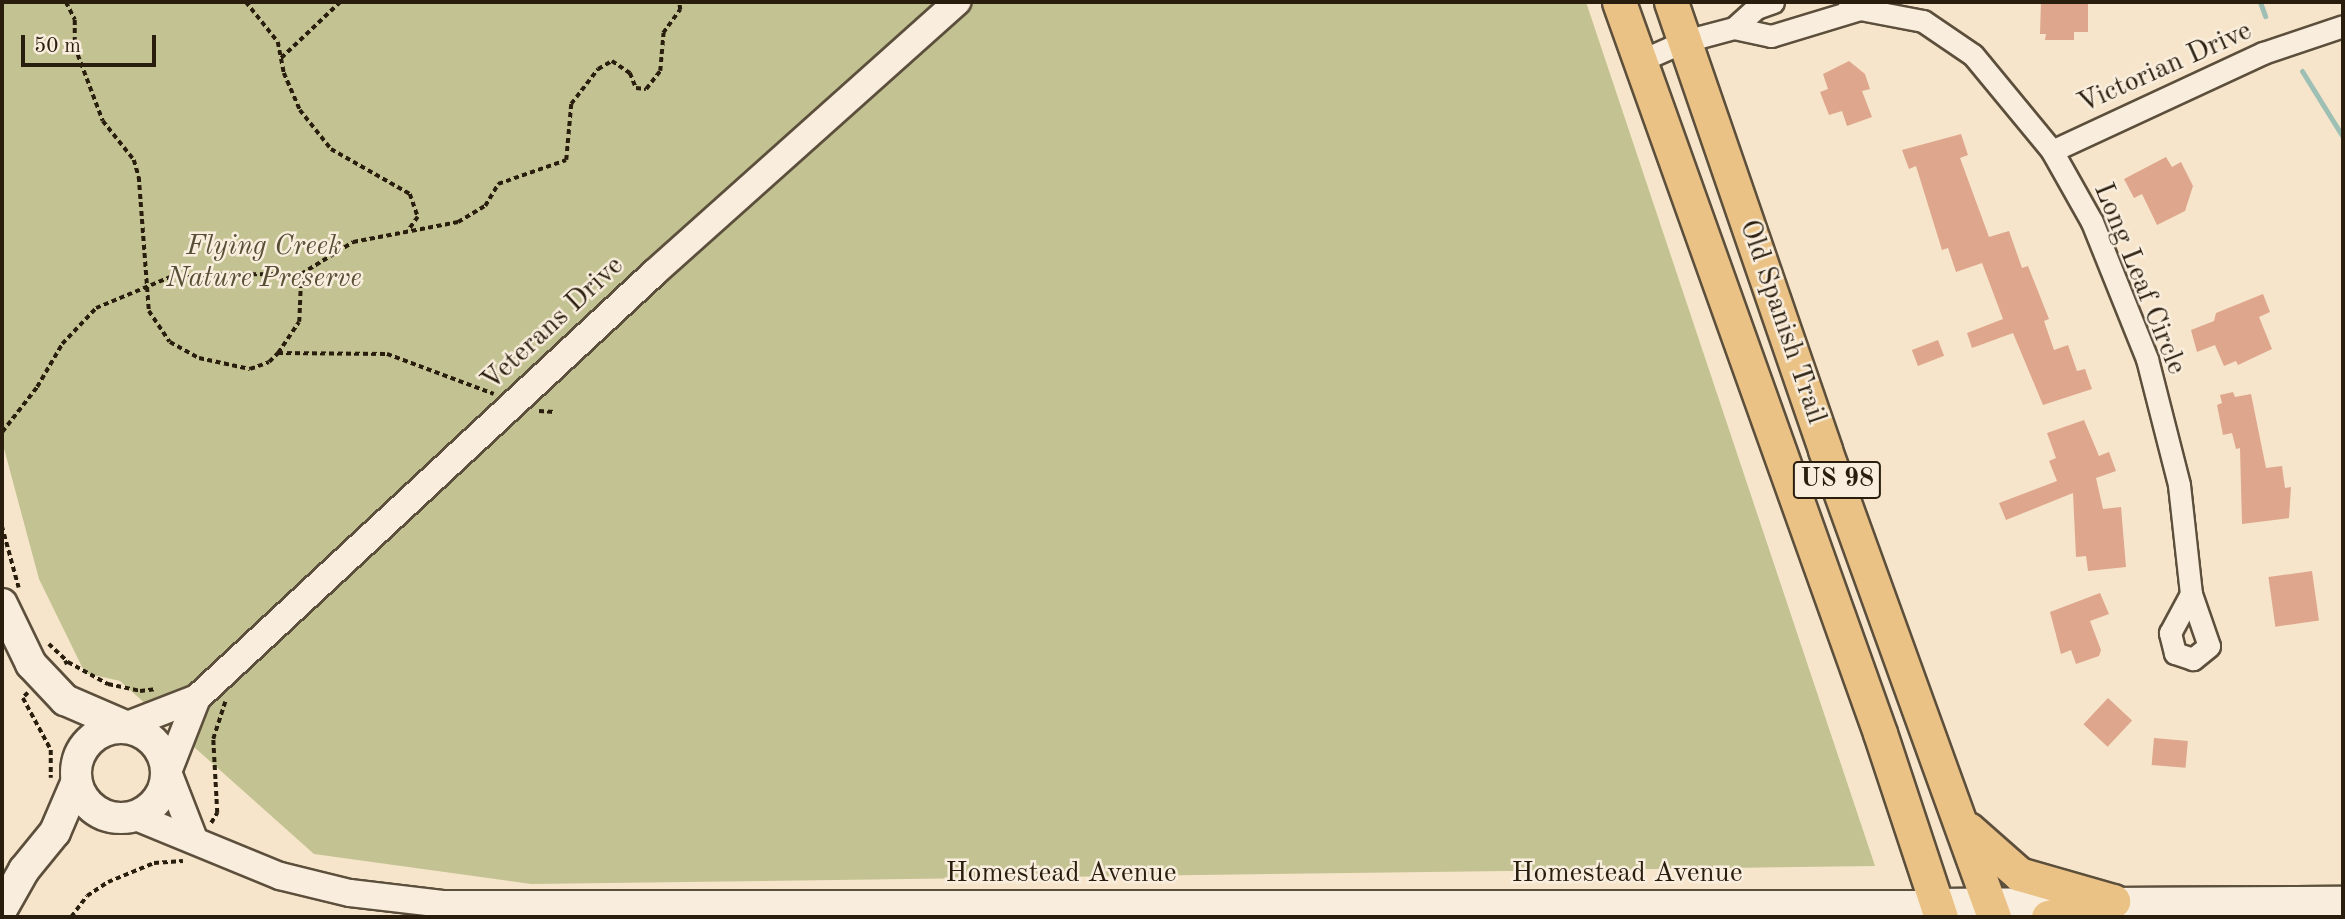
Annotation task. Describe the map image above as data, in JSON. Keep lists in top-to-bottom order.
{
  "streets": {
    "main road": ["Old Spanish Trail", "US 98"],
    "street": [
      "Victorian Drive",
      "Long Leaf Circle",
      "Veterans Drive",
      "Homestead Avenue"
    ]
  },
  "crossings": [
    ["Victorian Drive", "Long Leaf Circle"],
    ["Long Leaf Circle", "Old Spanish Trail"],
    ["Long Leaf Circle", "US 98"],
    ["Old Spanish Trail", "US 98"],
    ["Old Spanish Trail", "Homestead Avenue"],
    ["Veterans Drive", "Homestead Avenue"]
  ],
  "parks": ["Flying Creek Nature Preserve"],
  "scale_bar": "50 m"
}
